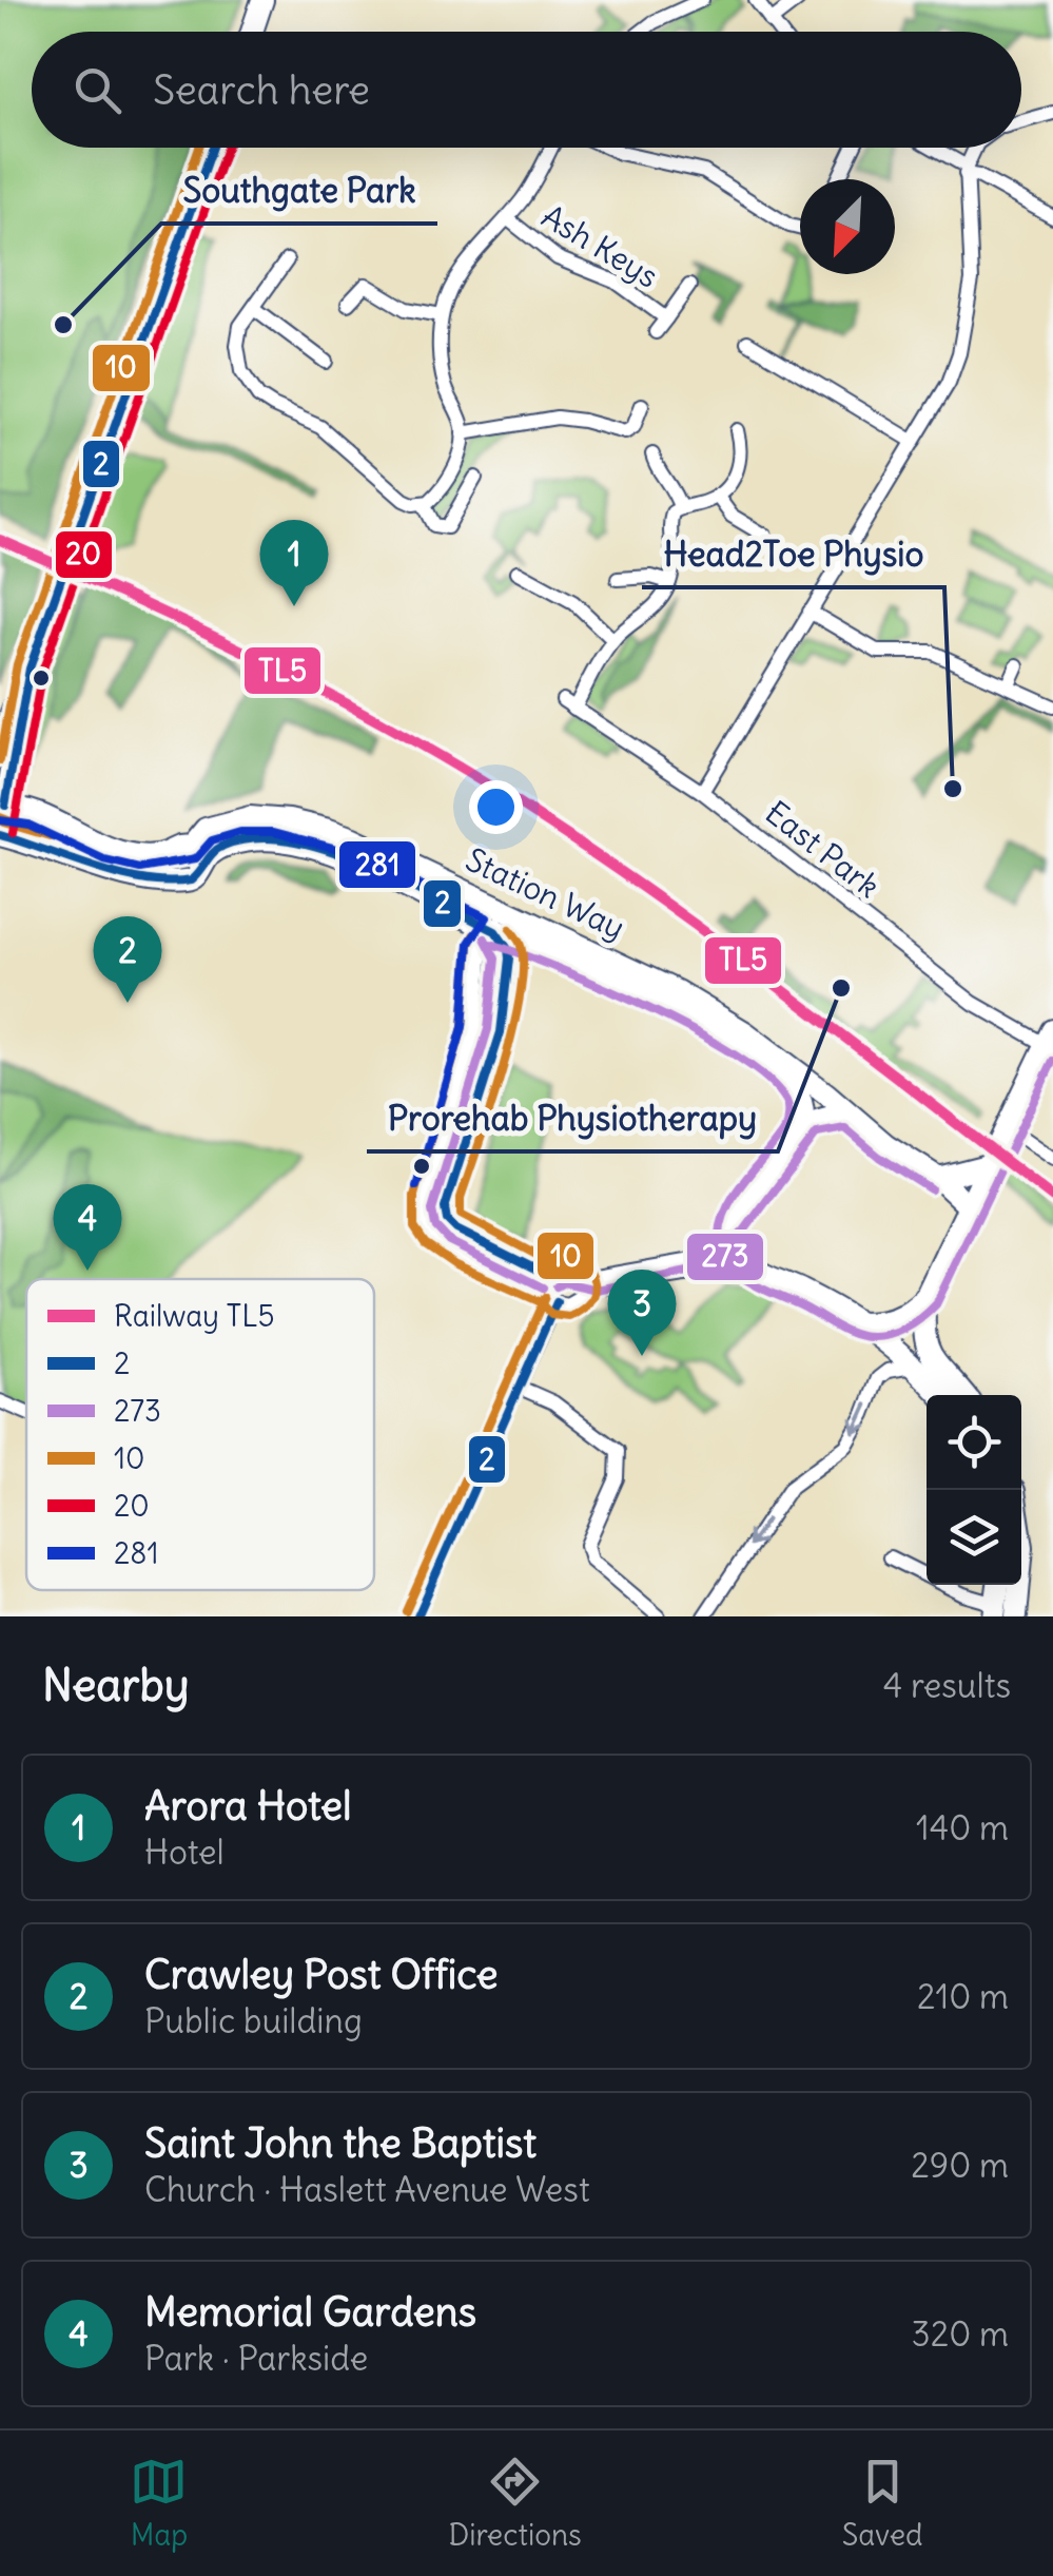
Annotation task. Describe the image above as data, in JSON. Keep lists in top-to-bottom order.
{
  "streets": {
    "main road": ["Station Way"],
    "street": ["Ash Keys", "East Park"]
  },
  "places": ["Southgate Park", "Head2Toe Physio", "Prorehab Physiotherapy"],
  "lines": [
    "transit line 2",
    "transit line 10",
    "transit line 20",
    "rail line TL5",
    "transit line 281",
    "transit line 273"
  ],
  "legend": [
    "Railway TL5",
    "2",
    "273",
    "10",
    "20",
    "281"
  ],
  "north": "bottom left",
  "page": {
    "search": "Search here",
    "pins": [
      "1",
      "2",
      "4",
      "3"
    ],
    "heading": ["Nearby", "4 results"],
    "list": [
      {
        "mark": "1",
        "name": "Arora Hotel",
        "note": "Hotel",
        "value": "140 m"
      },
      {
        "mark": "2",
        "name": "Crawley Post Office",
        "note": "Public building",
        "value": "210 m"
      },
      {
        "mark": "3",
        "name": "Saint John the Baptist",
        "note": "Church · Haslett Avenue West",
        "value": "290 m"
      },
      {
        "mark": "4",
        "name": "Memorial Gardens",
        "note": "Park · Parkside",
        "value": "320 m"
      }
    ],
    "nav": ["Map", "Directions", "Saved"]
  }
}
